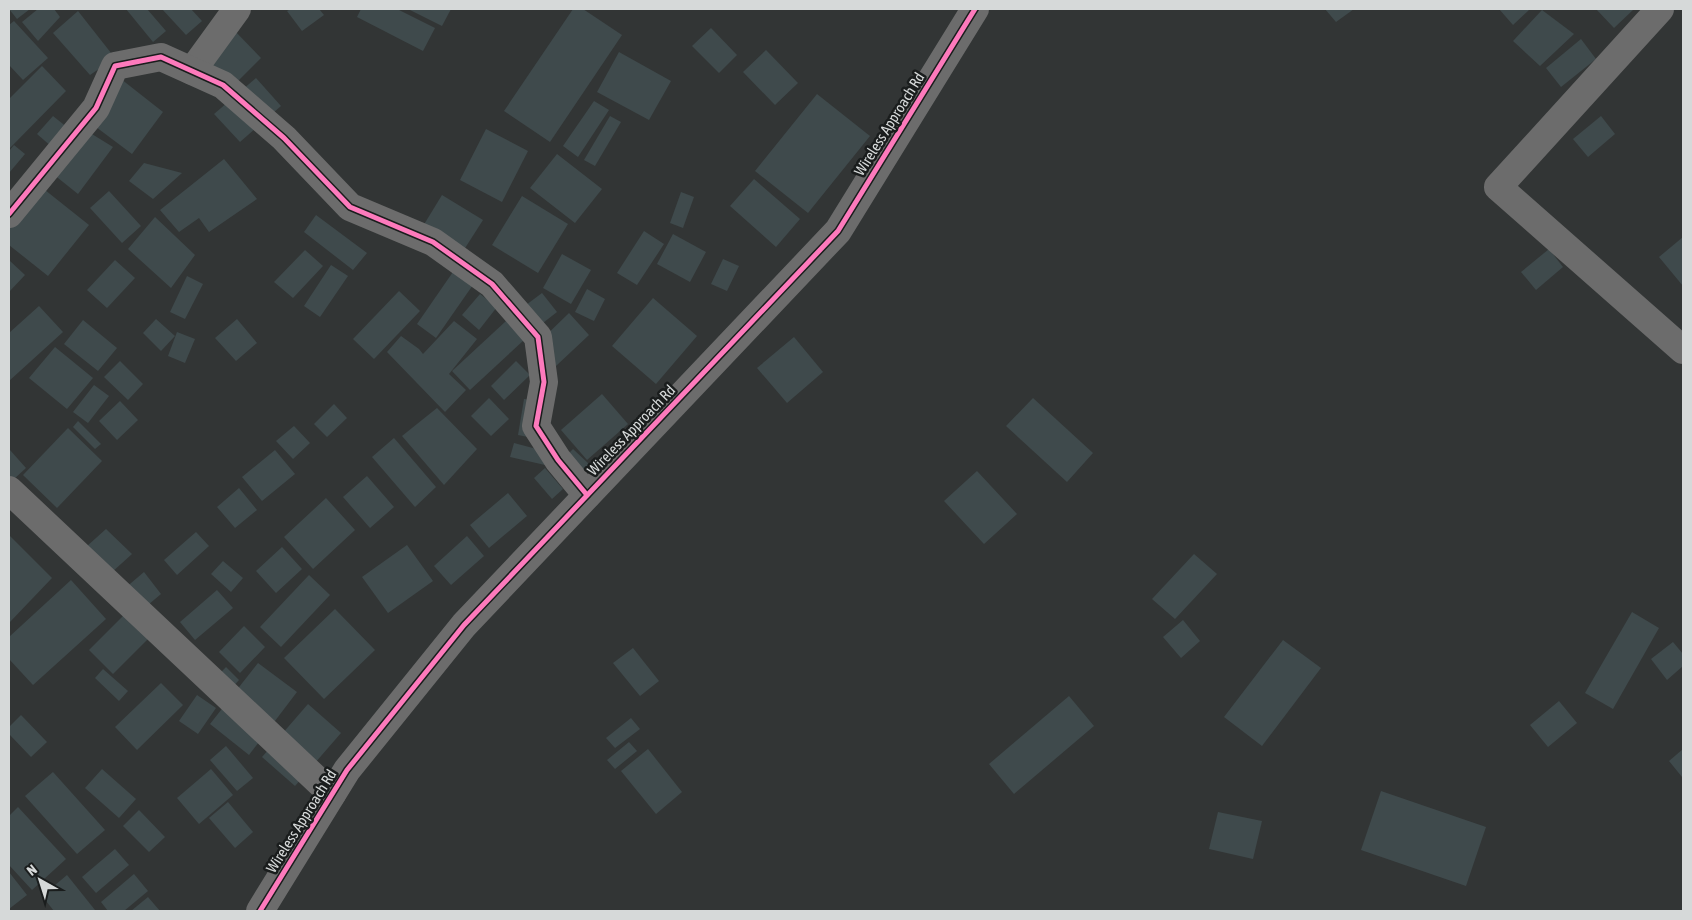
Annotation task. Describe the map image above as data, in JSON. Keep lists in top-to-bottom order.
{
  "streets": {
    "street": ["Wireless Approach Rd"]
  },
  "north": "top left"
}
